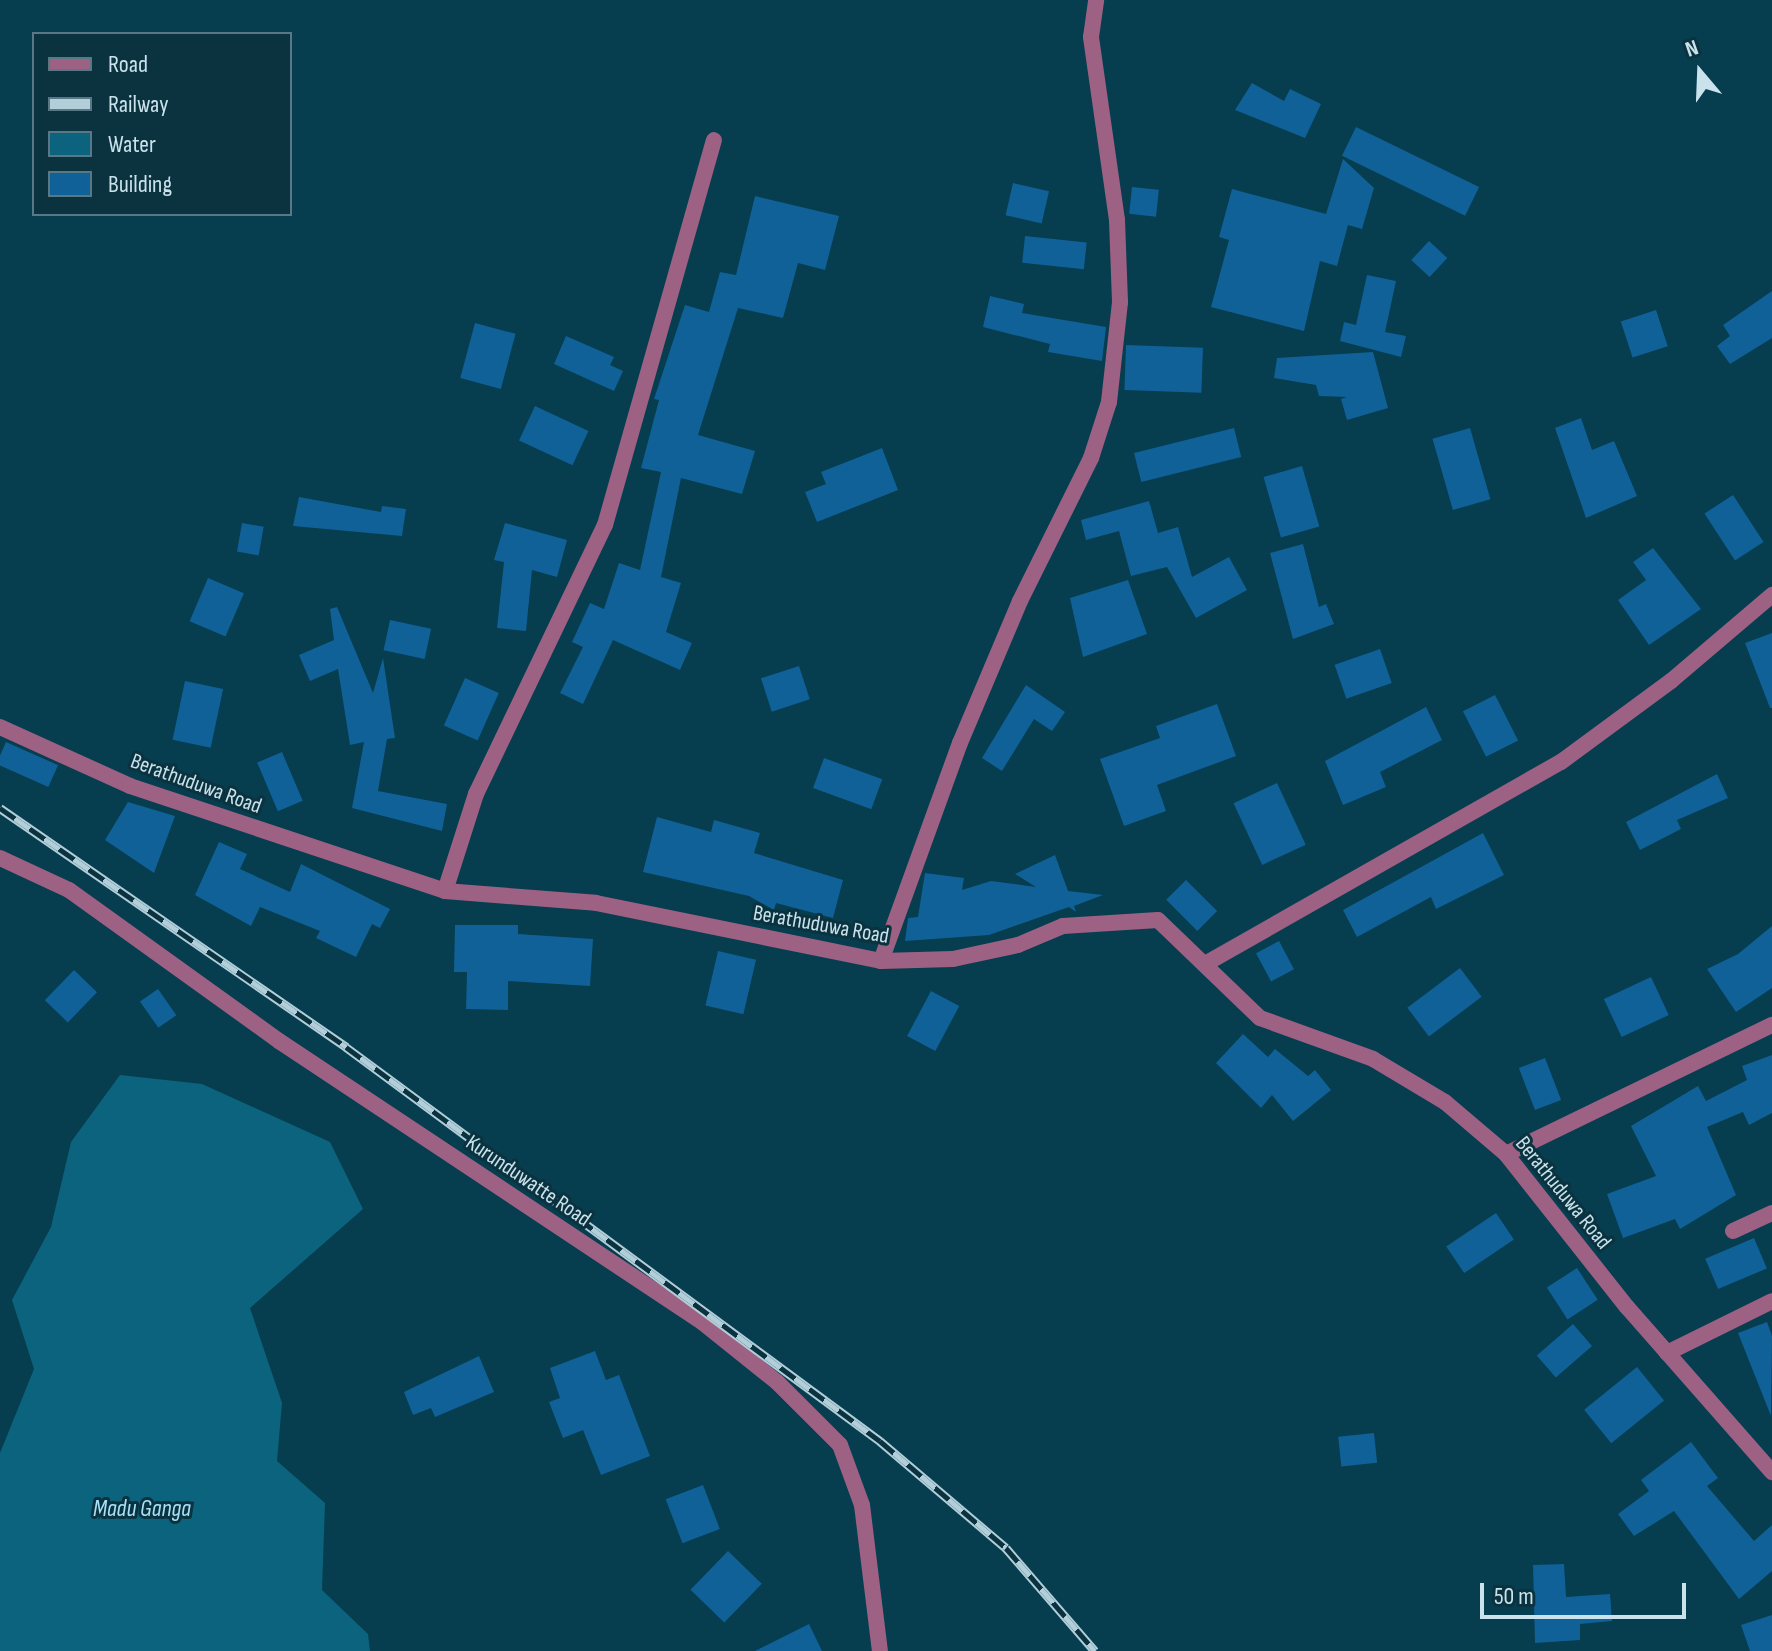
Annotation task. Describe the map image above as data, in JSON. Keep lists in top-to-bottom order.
{
  "streets": {
    "street": ["Berathuduwa Road", "Kurunduwatte Road"]
  },
  "water": ["Madu Ganga"],
  "legend": [
    "Road",
    "Railway",
    "Water",
    "Building"
  ],
  "scale_bar": "50 m",
  "north": "top"
}
